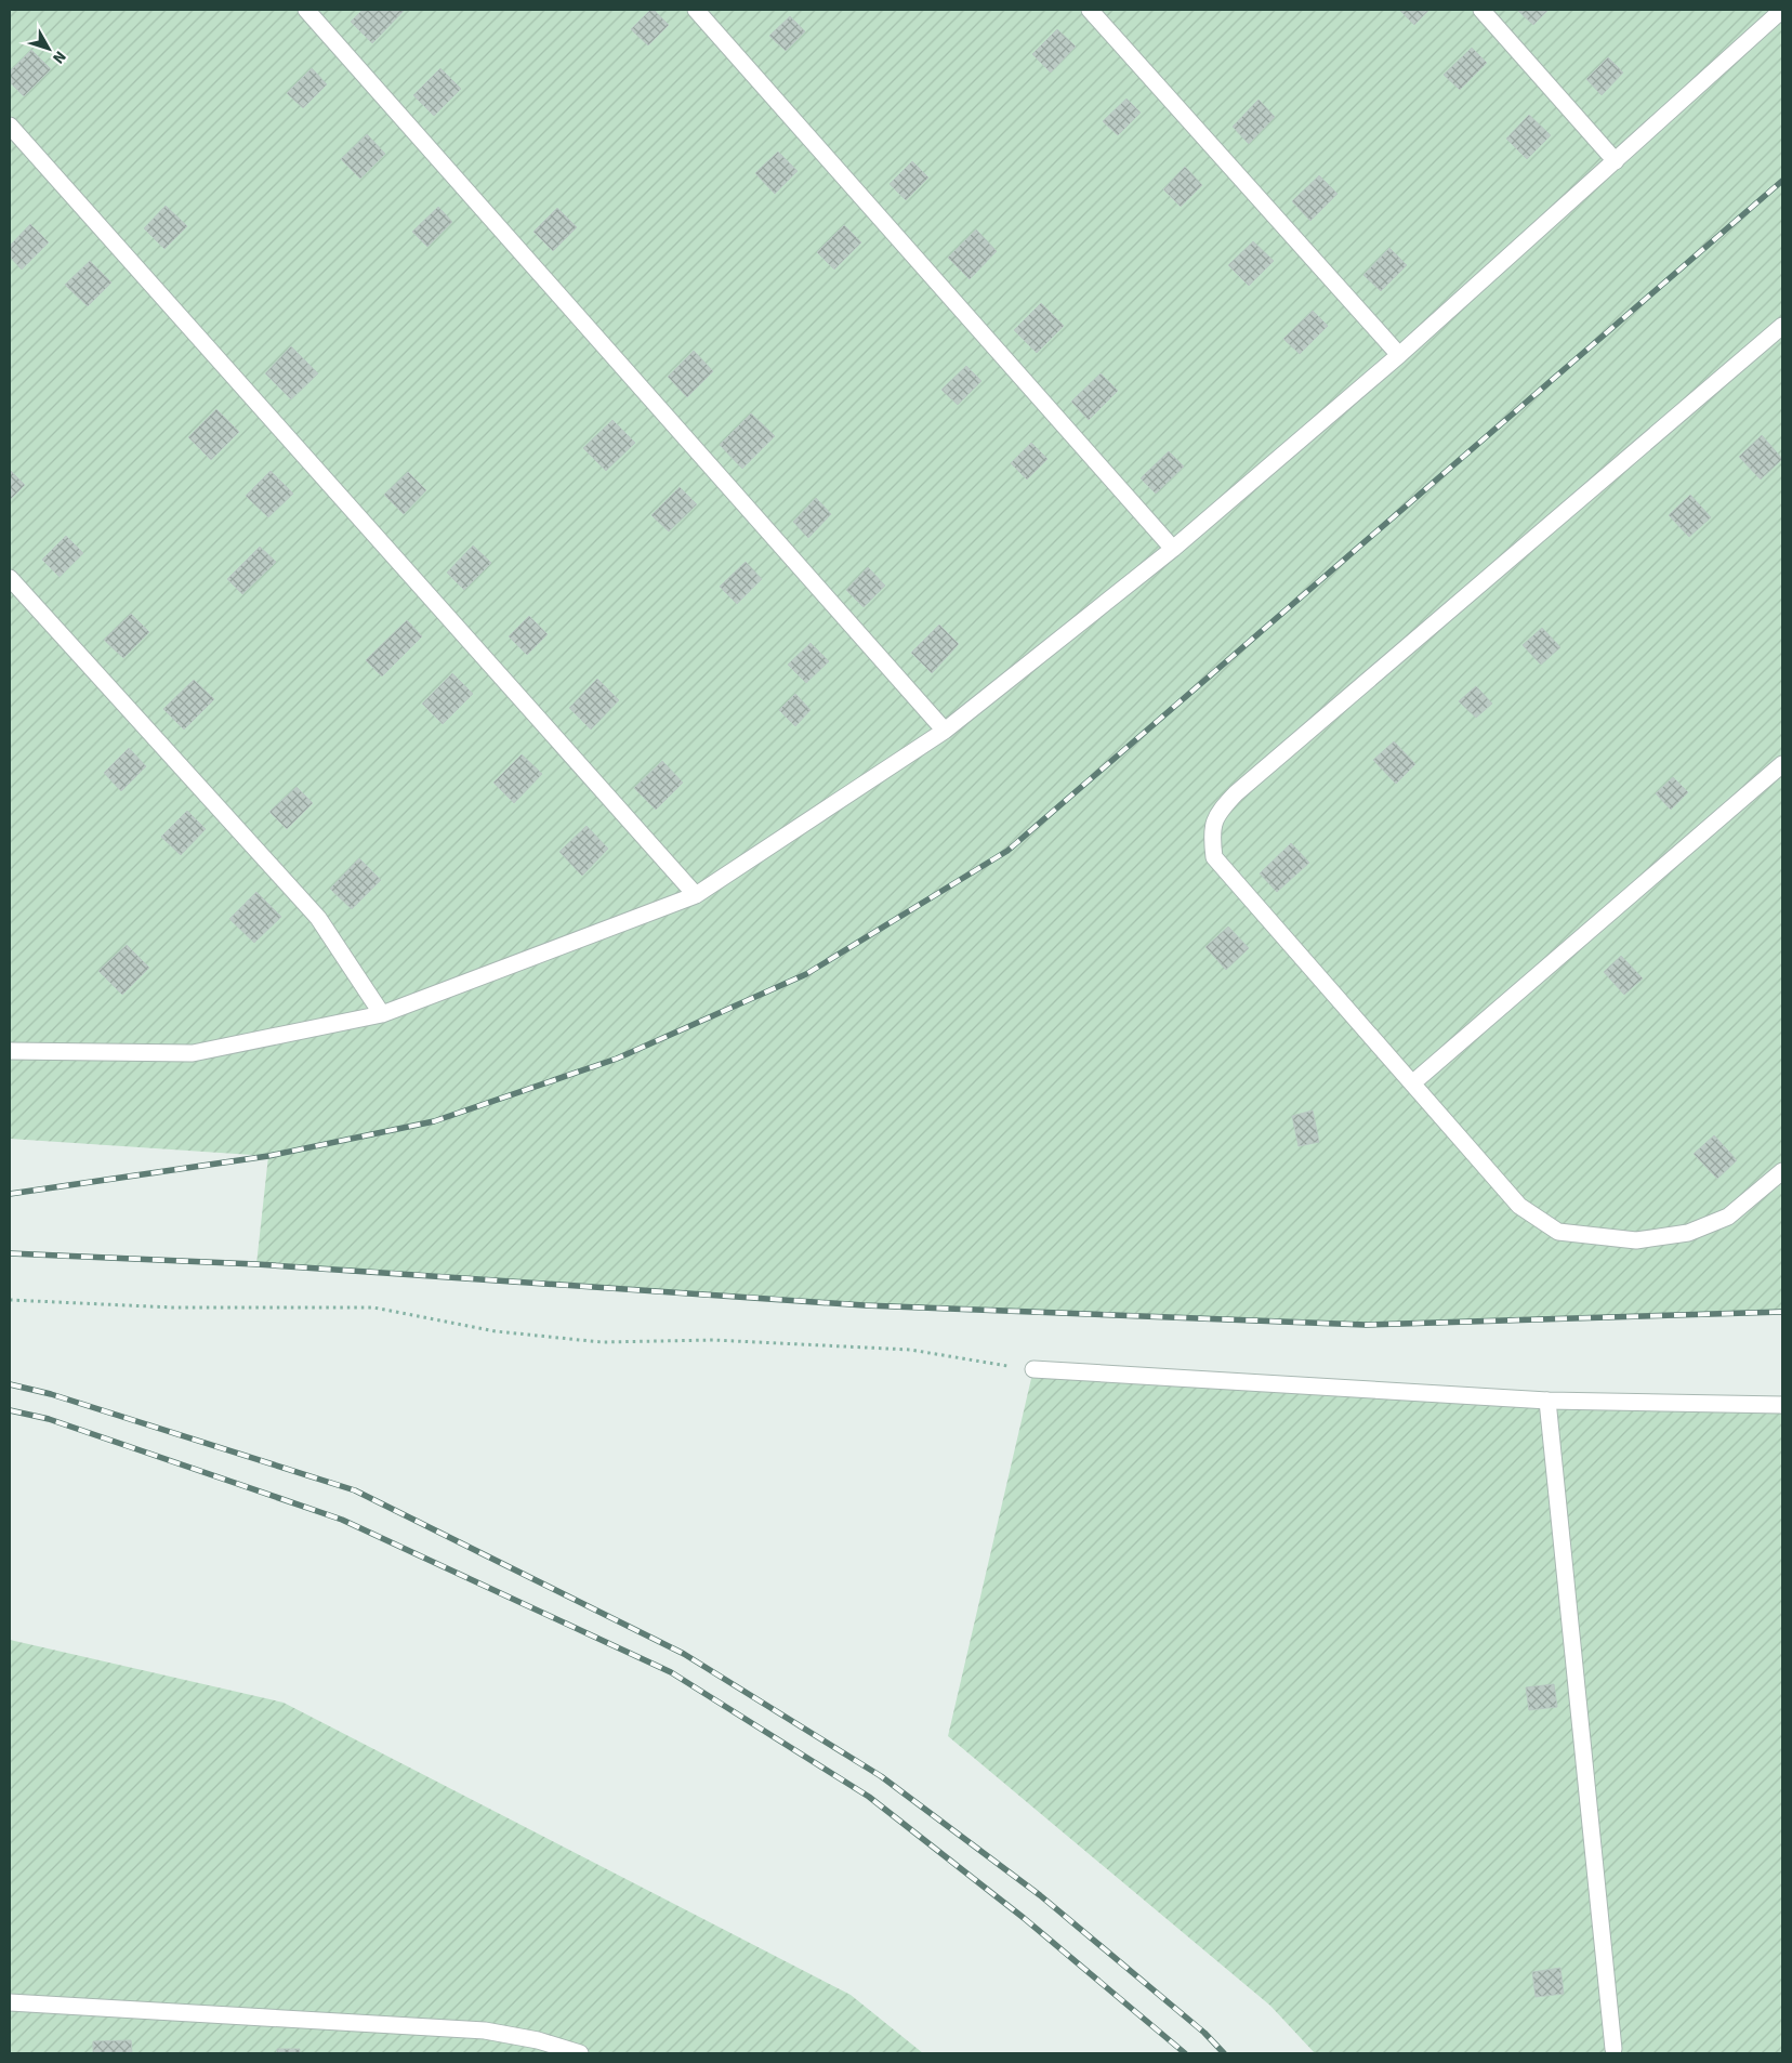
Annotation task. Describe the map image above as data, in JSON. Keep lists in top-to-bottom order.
{
  "north": "bottom right"
}
